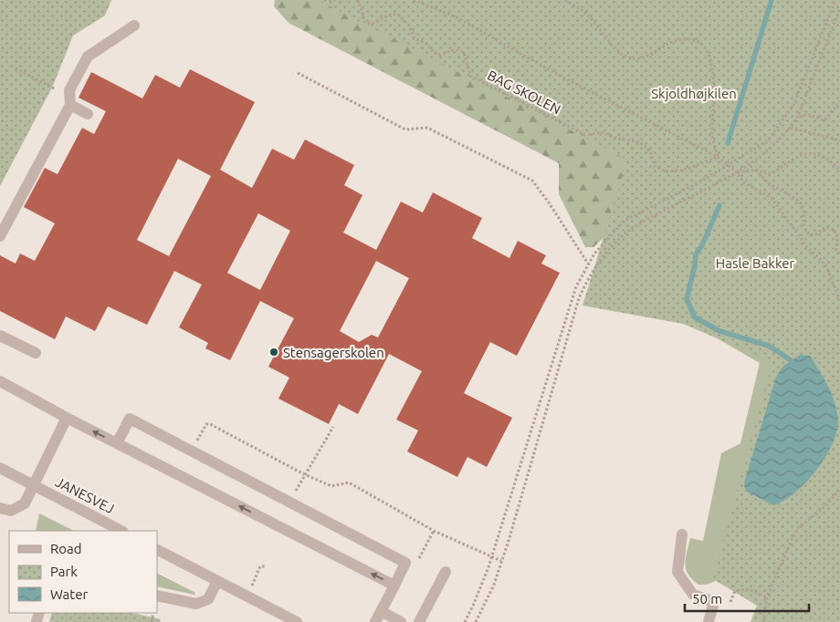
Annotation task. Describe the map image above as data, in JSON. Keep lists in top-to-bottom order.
{
  "streets": {
    "street": ["JANESVEJ"],
    "path": ["BAG SKOLEN"]
  },
  "parks": ["Skjoldhøjkilen", "Hasle Bakker"],
  "places": ["Stensagerskolen"],
  "legend": ["Road", "Park", "Water"],
  "scale_bar": "50 m"
}
